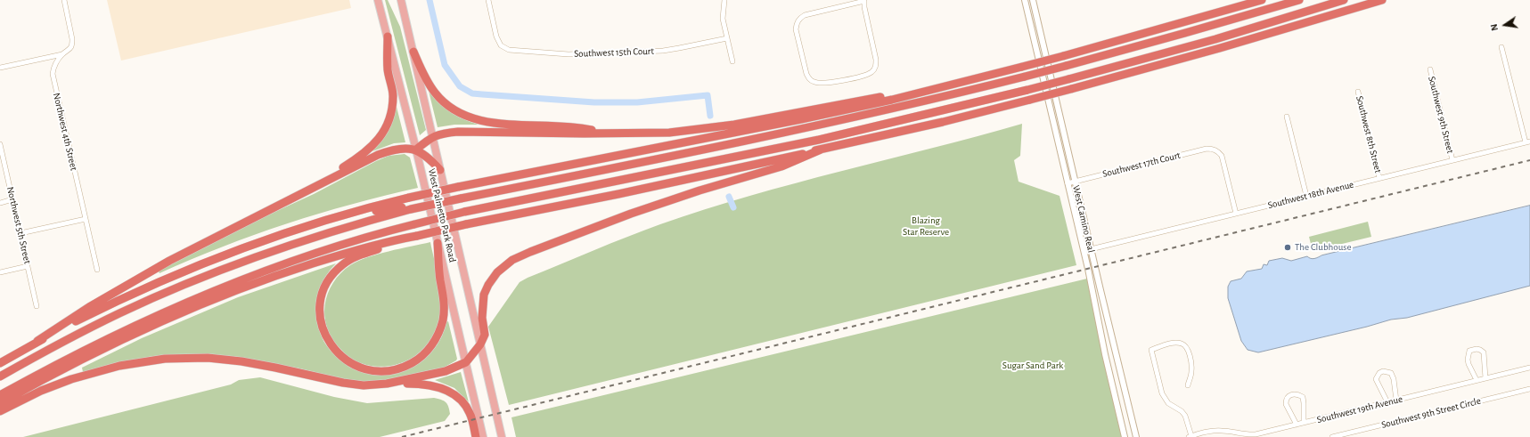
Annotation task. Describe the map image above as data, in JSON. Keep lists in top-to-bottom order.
{
  "streets": {
    "main road": ["West Palmetto Park Road"],
    "street": [
      "Southwest 15th Court",
      "Southwest 9th Street",
      "Northwest 4th Street",
      "Southwest 8th Street",
      "Southwest 17th Court",
      "Southwest 18th Avenue",
      "West Camino Real",
      "Northwest 5th Street",
      "Southwest 19th Avenue",
      "Southwest 9th Street Circle"
    ]
  },
  "crossings": [
    ["Southwest 9th Street", "Southwest 18th Avenue"],
    ["Southwest 8th Street", "Southwest 18th Avenue"],
    ["Southwest 17th Court", "Southwest 18th Avenue"],
    ["Southwest 17th Court", "West Camino Real"],
    ["Southwest 18th Avenue", "West Camino Real"]
  ],
  "parks": ["Blazing Star Reserve", "Sugar Sand Park"],
  "places": ["The Clubhouse"],
  "north": "left"
}
